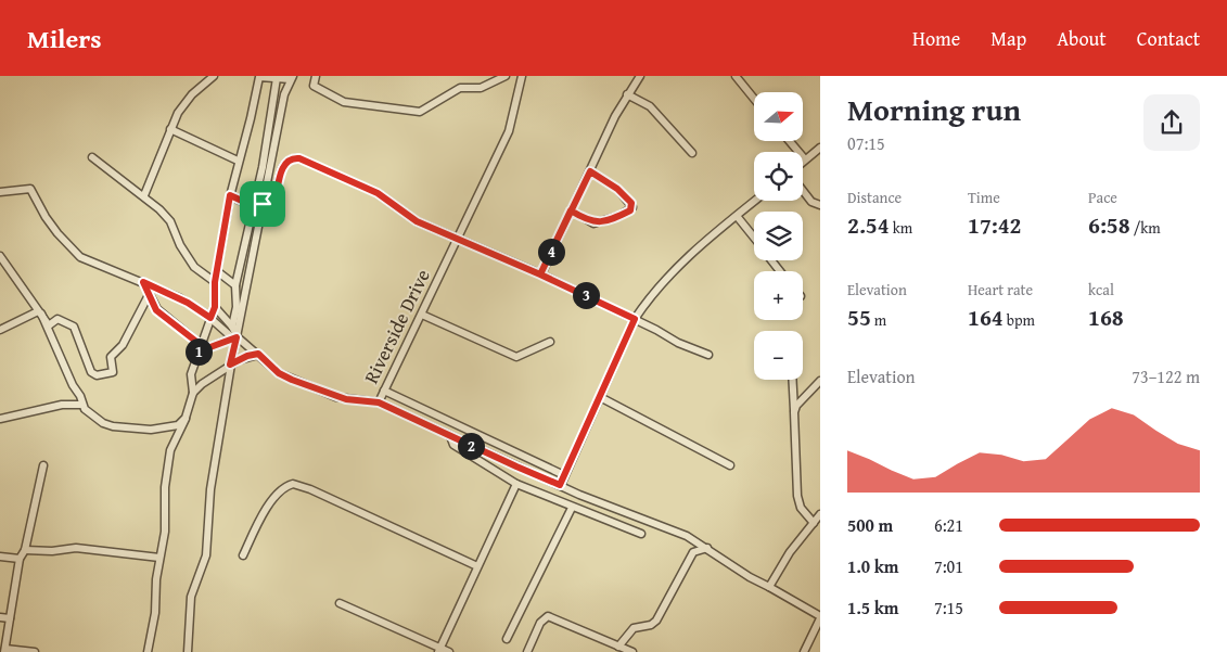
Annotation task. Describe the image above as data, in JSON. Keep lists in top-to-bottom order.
{
  "streets": {
    "street": ["Riverside Drive"]
  },
  "north": "right",
  "page": {
    "header": "Milers",
    "nav": [
      "Home",
      "Map",
      "About",
      "Contact"
    ],
    "heading": ["Morning run", "07:15"],
    "map_buttons": ["+", "−"],
    "stats": [
      ["Distance", "2.54 km"],
      ["Time", "17:42"],
      ["Pace", "6:58 /km"],
      ["Elevation", "55 m"],
      ["Heart rate", "164 bpm"],
      ["kcal", "168"]
    ],
    "pins": [
      "4",
      "3",
      "1",
      "2"
    ],
    "chart": ["Elevation", "73–122 m"],
    "list": [
      {
        "name": "500 m",
        "note": "6:21"
      },
      {
        "name": "1.0 km",
        "note": "7:01"
      },
      {
        "name": "1.5 km",
        "note": "7:15"
      }
    ]
  }
}
